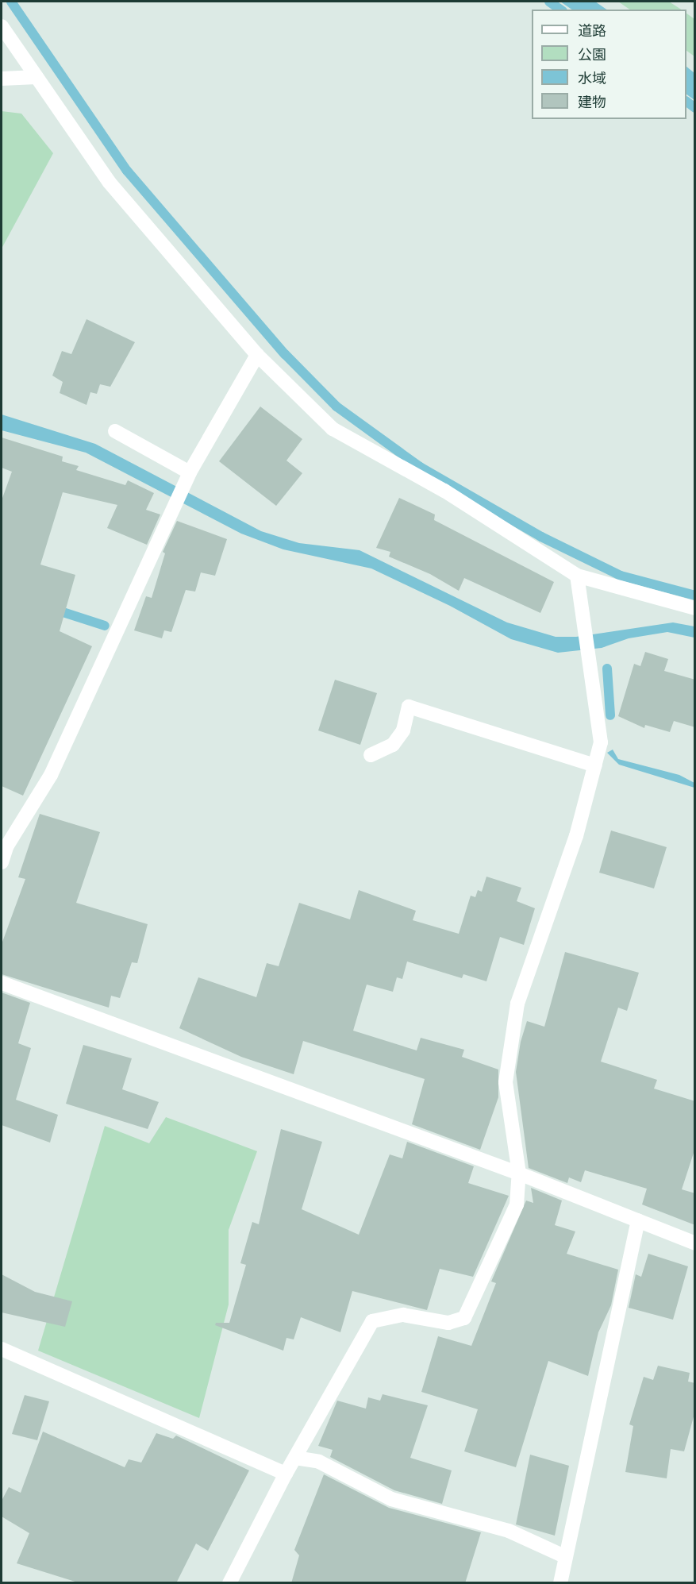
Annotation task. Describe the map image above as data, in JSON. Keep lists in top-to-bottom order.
{
  "legend": [
    "道路",
    "公園",
    "水域",
    "建物"
  ]
}
